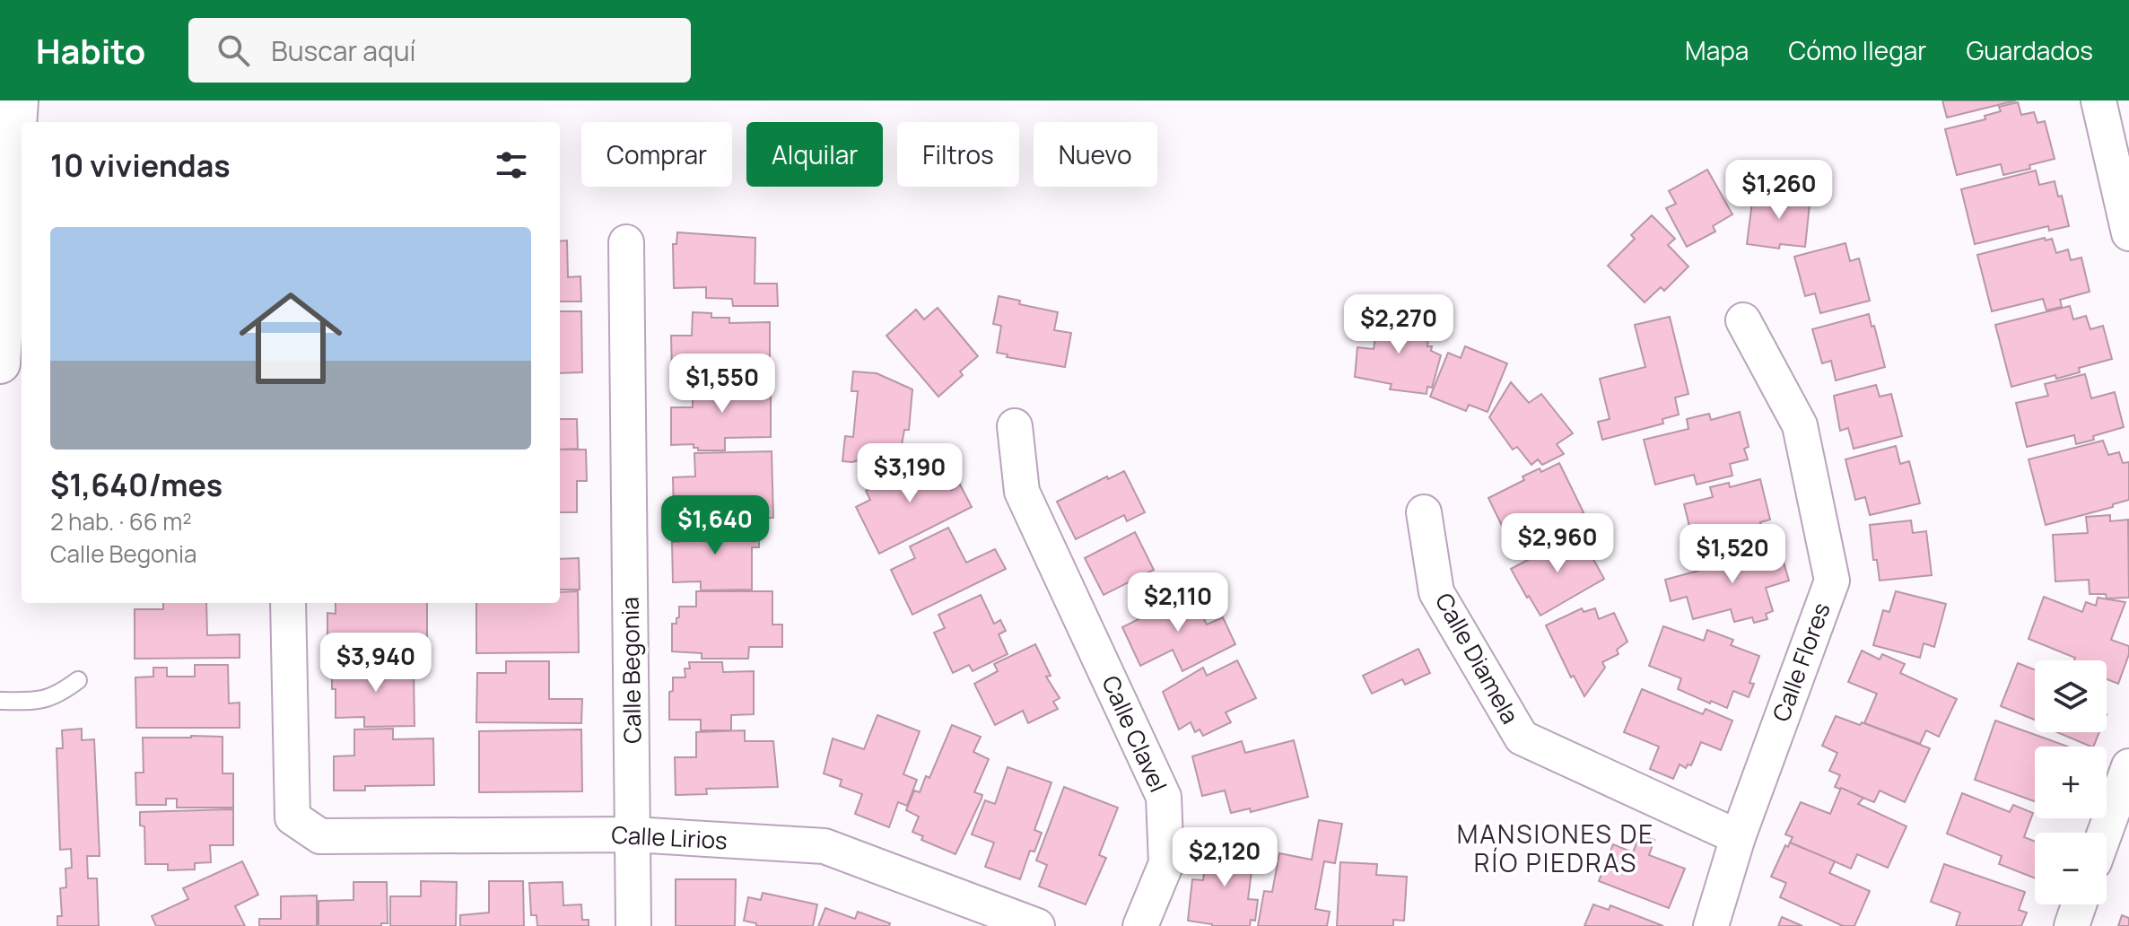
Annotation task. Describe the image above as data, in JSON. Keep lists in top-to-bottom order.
{
  "streets": {
    "street": [
      "Calle Diamela",
      "Calle Flores",
      "Calle Begonia",
      "Calle Clavel",
      "Calle Lirios"
    ]
  },
  "crossings": [
    ["Calle Diamela", "Calle Flores"],
    ["Calle Begonia", "Calle Lirios"]
  ],
  "districts": ["MANSIONES DE RÍO PIEDRAS"],
  "page": {
    "header": "Habito",
    "search": "Buscar aquí",
    "nav": ["Mapa", "Cómo llegar", "Guardados"],
    "chip": [
      "Comprar",
      "Alquilar",
      "Filtros",
      "Nuevo"
    ],
    "heading": "10 viviendas",
    "price": [
      "$1,260",
      "$2,270",
      "$1,550",
      "$3,190",
      "$1,640",
      "$2,960",
      "$1,520",
      "$2,110",
      "$3,940",
      "$2,120"
    ],
    "list": [
      {
        "name": "$1,640/mes",
        "note": "2 hab. · 66 m² · Calle Begonia"
      }
    ],
    "map_buttons": ["+", "−"]
  }
}
